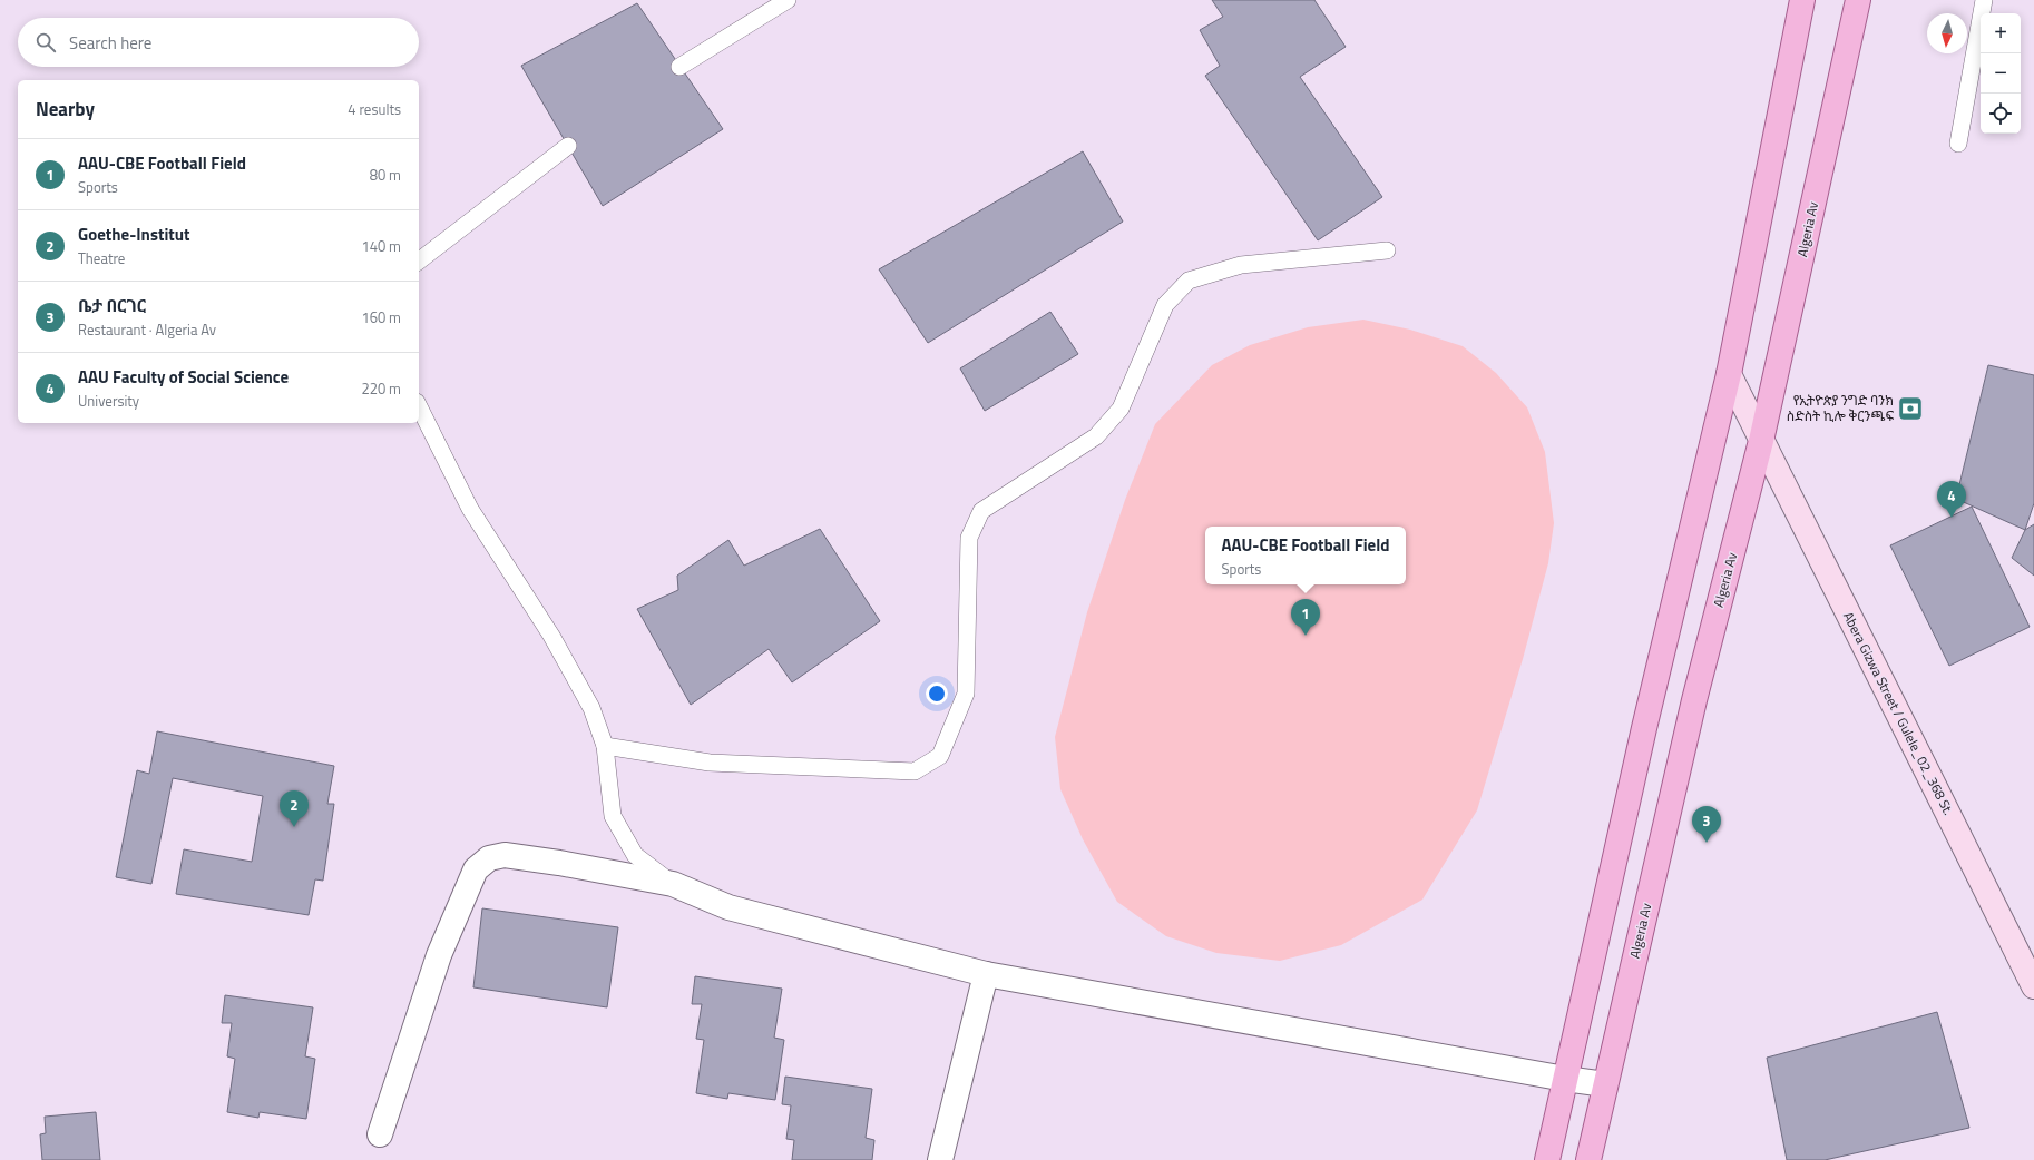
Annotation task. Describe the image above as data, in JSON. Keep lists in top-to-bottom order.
{
  "streets": {
    "main road": ["Algeria Av", "Abera Gizwa Street / Gulele_02_368 St."]
  },
  "crossings": [
    ["Algeria Av", "Abera Gizwa Street / Gulele_02_368 St."]
  ],
  "places": {
    "bank": ["የኢትዮጵያ ንግድ ባንክ ስድስት ኪሎ ቅርንጫፍ"]
  },
  "north": "bottom",
  "page": {
    "map_buttons": ["+", "−"],
    "search": "Search here",
    "heading": ["Nearby", "4 results"],
    "list": [
      {
        "mark": "1",
        "name": "AAU-CBE Football Field",
        "note": "Sports",
        "value": "80 m"
      },
      {
        "mark": "2",
        "name": "Goethe-Institut",
        "note": "Theatre",
        "value": "140 m"
      },
      {
        "mark": "3",
        "name": "ቤታ በርገር",
        "note": "Restaurant · Algeria Av",
        "value": "160 m"
      },
      {
        "mark": "4",
        "name": "AAU Faculty of Social Science",
        "note": "University",
        "value": "220 m"
      }
    ],
    "pins": [
      "4",
      "1",
      "2",
      "3"
    ],
    "popup": ["AAU-CBE Football Field", "Sports"]
  }
}
